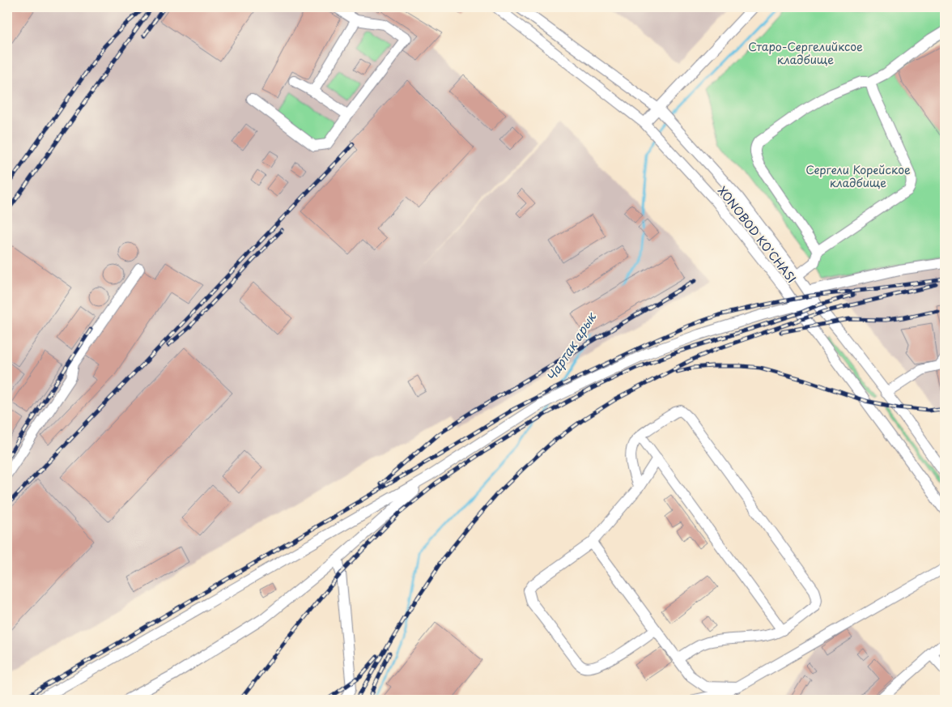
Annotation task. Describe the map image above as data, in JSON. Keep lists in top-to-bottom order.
{
  "streets": {
    "street": ["XONOBOD KO'CHASI"]
  },
  "water": ["Чартак арык"],
  "parks": ["Старо-Сергелийксое кладбище", "Сергели Корейское кладбище"]
}
